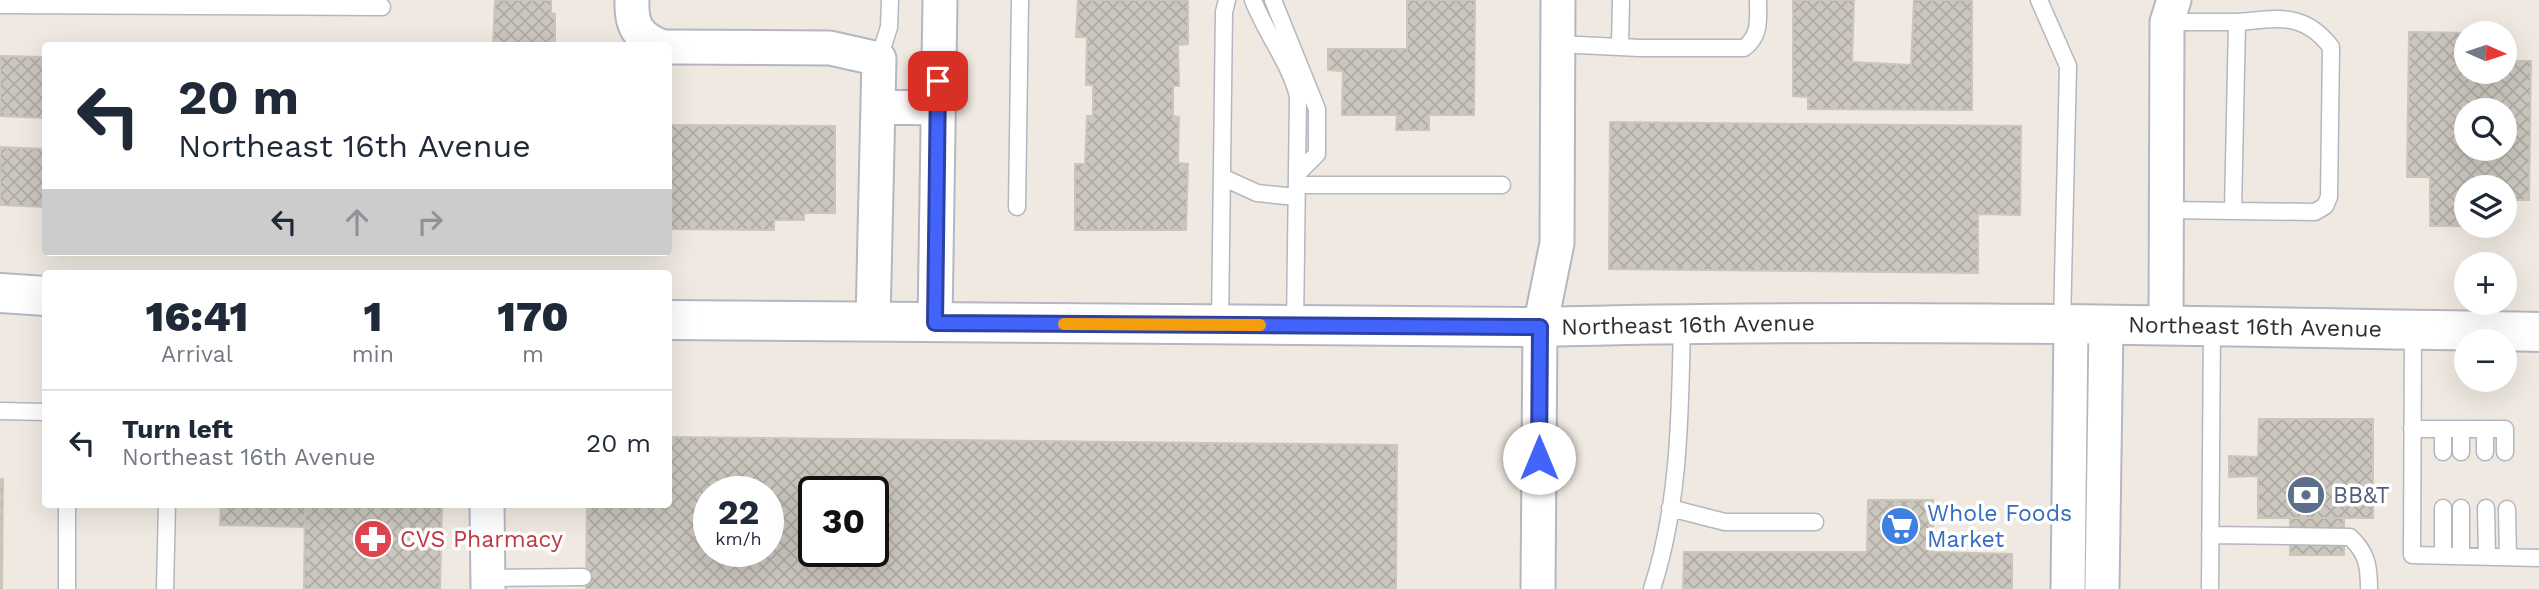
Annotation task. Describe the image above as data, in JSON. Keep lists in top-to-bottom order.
{
  "streets": {
    "street": ["Northeast 16th Avenue"]
  },
  "places": {
    "bank": ["BB&T"],
    "supermarket": ["Whole Foods Market"],
    "pharmacy": ["CVS Pharmacy"]
  },
  "north": "right",
  "page": {
    "map_buttons": ["+", "−"],
    "turn": ["20 m", "Northeast 16th Avenue"],
    "eta": [
      "16:41",
      "Arrival",
      "1",
      "min",
      "170",
      "m"
    ],
    "list": [
      {
        "name": "Turn left",
        "note": "Northeast 16th Avenue",
        "value": "20 m"
      }
    ],
    "speed": "22 km/h",
    "limit": "30"
  }
}
